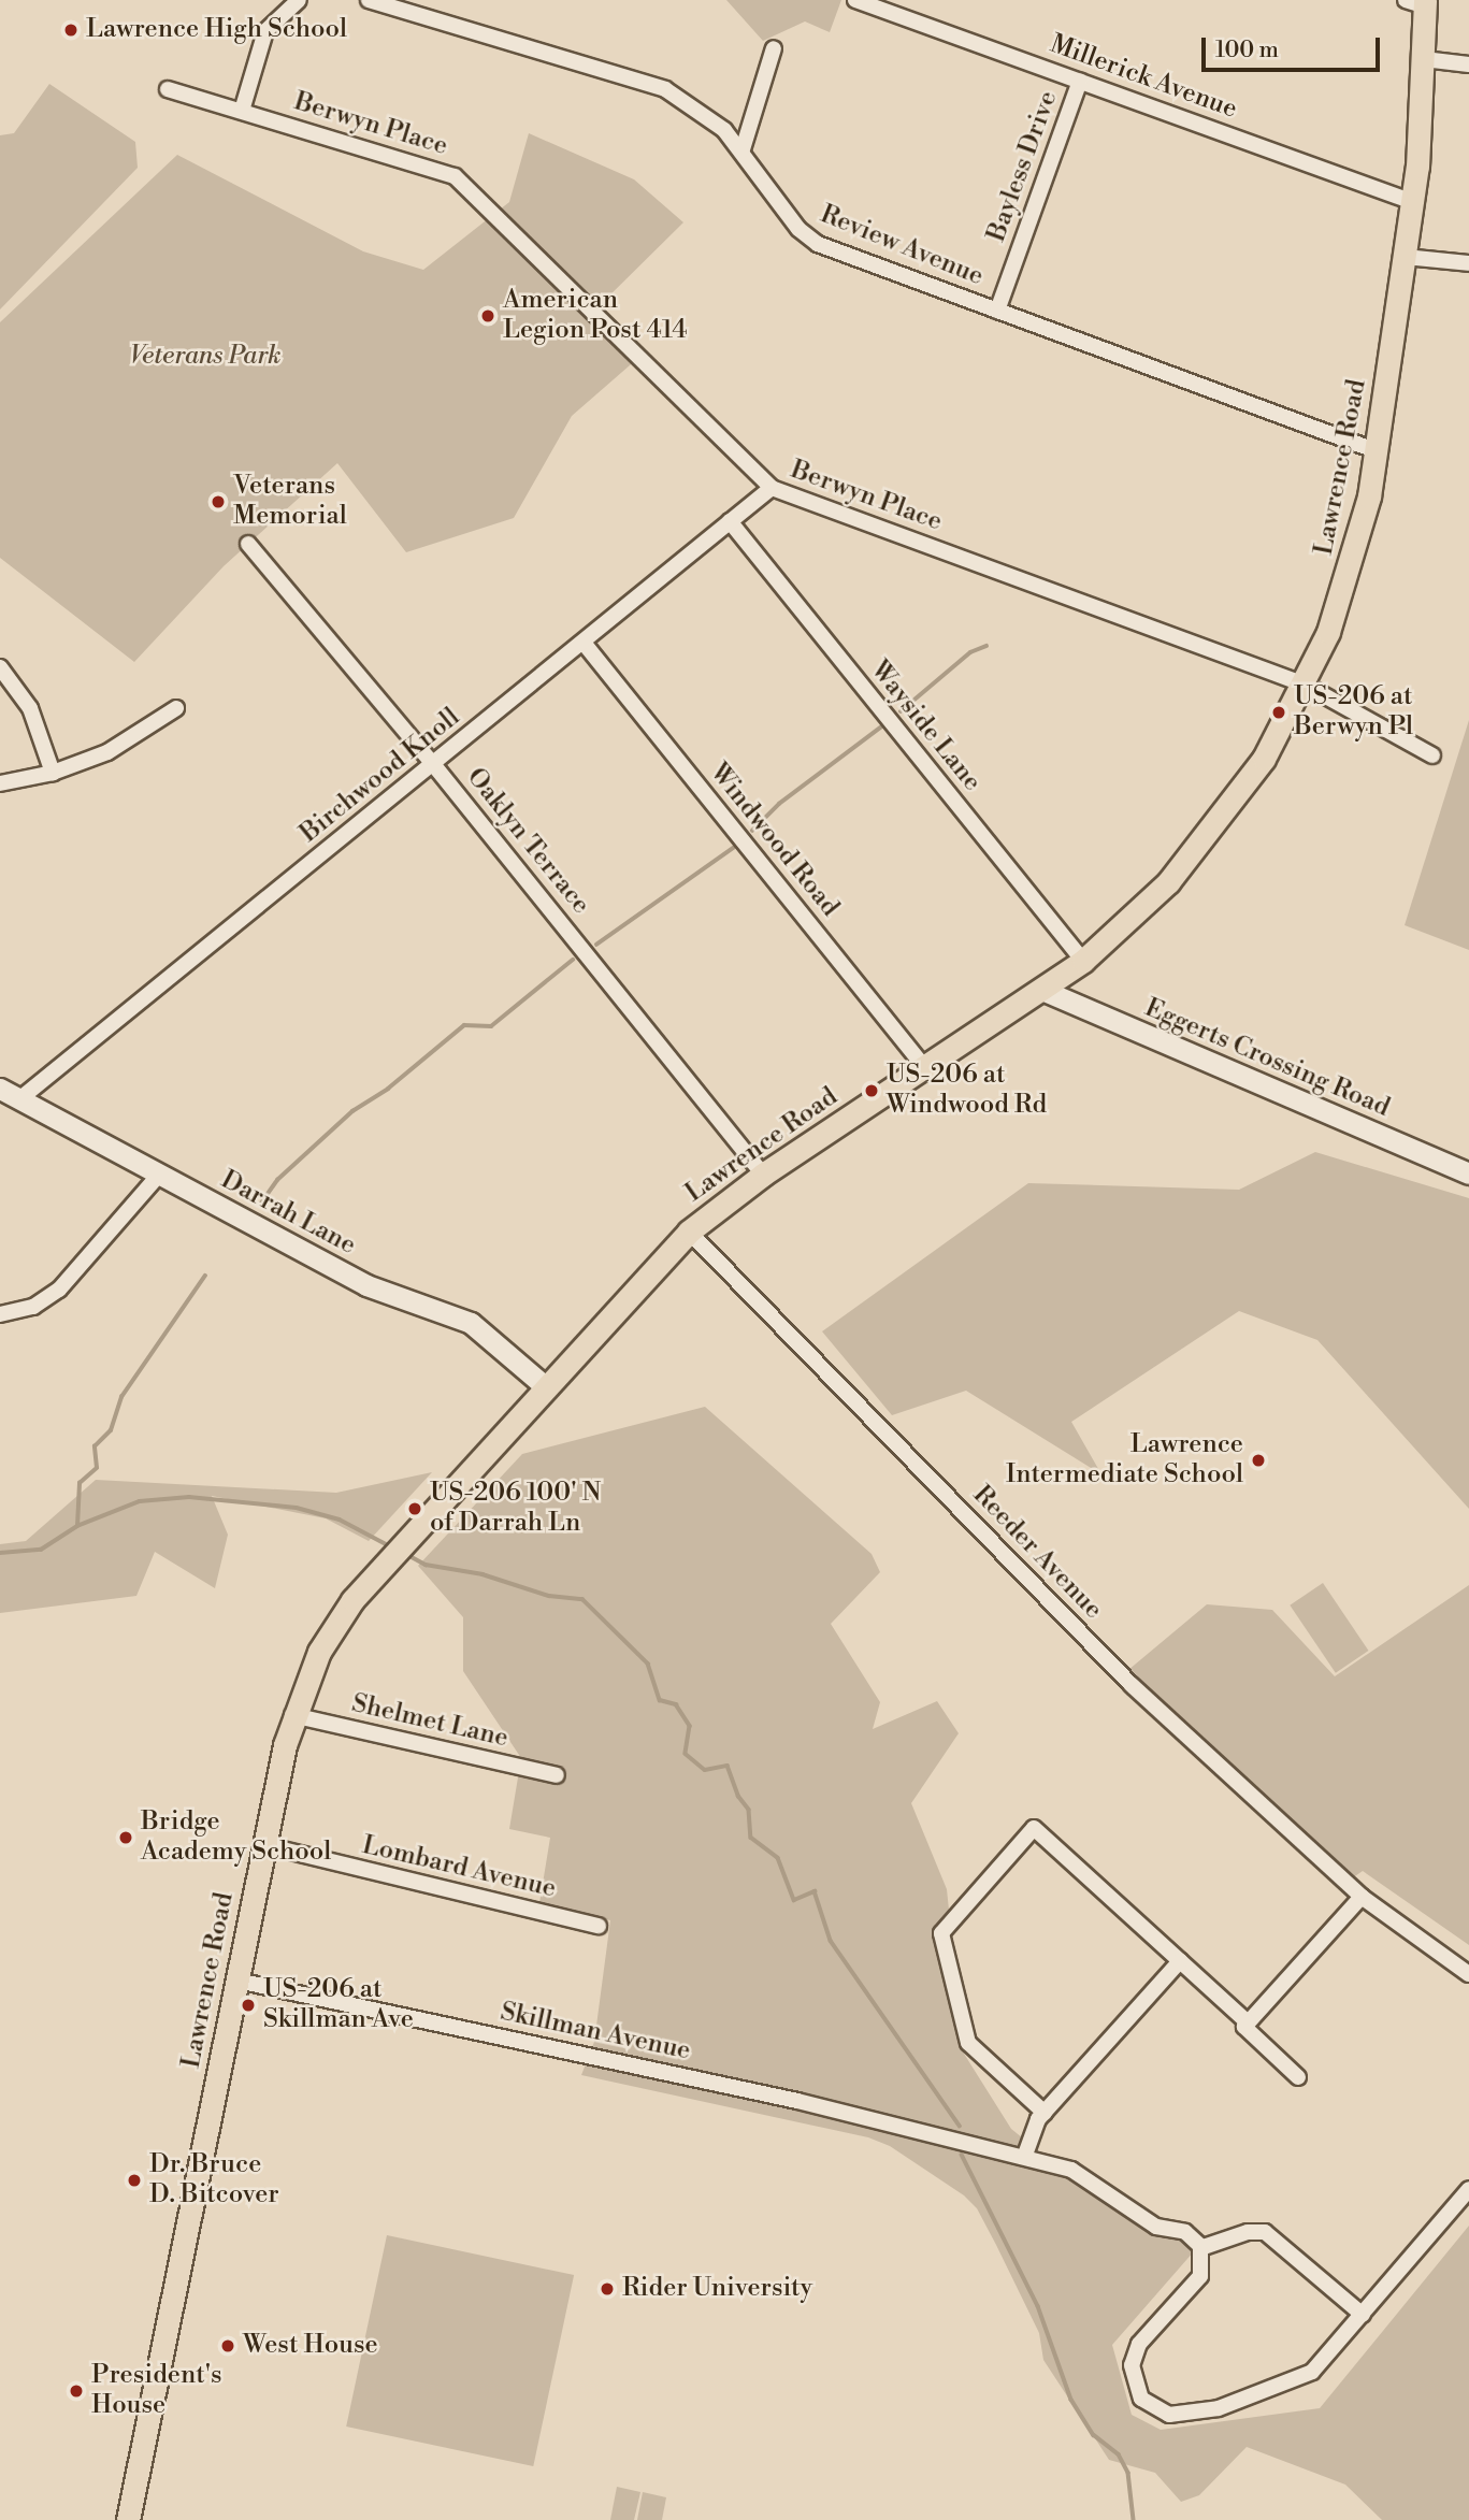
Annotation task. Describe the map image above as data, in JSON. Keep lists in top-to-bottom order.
{
  "streets": {
    "main road": ["Lawrence Road"],
    "street": [
      "Millerick Avenue",
      "Berwyn Place",
      "Bayless Drive",
      "Review Avenue",
      "Wayside Lane",
      "Birchwood Knoll",
      "Windwood Road",
      "Oaklyn Terrace",
      "Eggerts Crossing Road",
      "Darrah Lane",
      "Reeder Avenue",
      "Shelmet Lane",
      "Lombard Avenue",
      "Skillman Avenue"
    ]
  },
  "crossings": [
    ["Millerick Avenue", "Bayless Drive"],
    ["Millerick Avenue", "Lawrence Road"],
    ["Berwyn Place", "Lawrence Road"],
    ["Berwyn Place", "Birchwood Knoll"],
    ["Bayless Drive", "Review Avenue"],
    ["Review Avenue", "Lawrence Road"],
    ["Lawrence Road", "Wayside Lane"],
    ["Lawrence Road", "Windwood Road"],
    ["Lawrence Road", "Oaklyn Terrace"],
    ["Lawrence Road", "Eggerts Crossing Road"],
    ["Lawrence Road", "Darrah Lane"],
    ["Lawrence Road", "Reeder Avenue"],
    ["Lawrence Road", "Shelmet Lane"],
    ["Lawrence Road", "Lombard Avenue"],
    ["Lawrence Road", "Skillman Avenue"],
    ["Wayside Lane", "Birchwood Knoll"],
    ["Birchwood Knoll", "Windwood Road"],
    ["Birchwood Knoll", "Oaklyn Terrace"],
    ["Birchwood Knoll", "Darrah Lane"]
  ],
  "parks": ["Veterans Park"],
  "places": [
    "Lawrence High School",
    "American Legion Post 414",
    "Veterans Memorial",
    "US-206 at Berwyn Pl",
    "US-206 at Windwood Rd",
    "Lawrence Intermediate School",
    "US-206 100' N of Darrah Ln",
    "Bridge Academy School",
    "US-206 at Skillman Ave",
    "Dr. Bruce D. Bitcover",
    "Rider University",
    "West House",
    "President's House"
  ],
  "scale_bar": "100 m"
}
